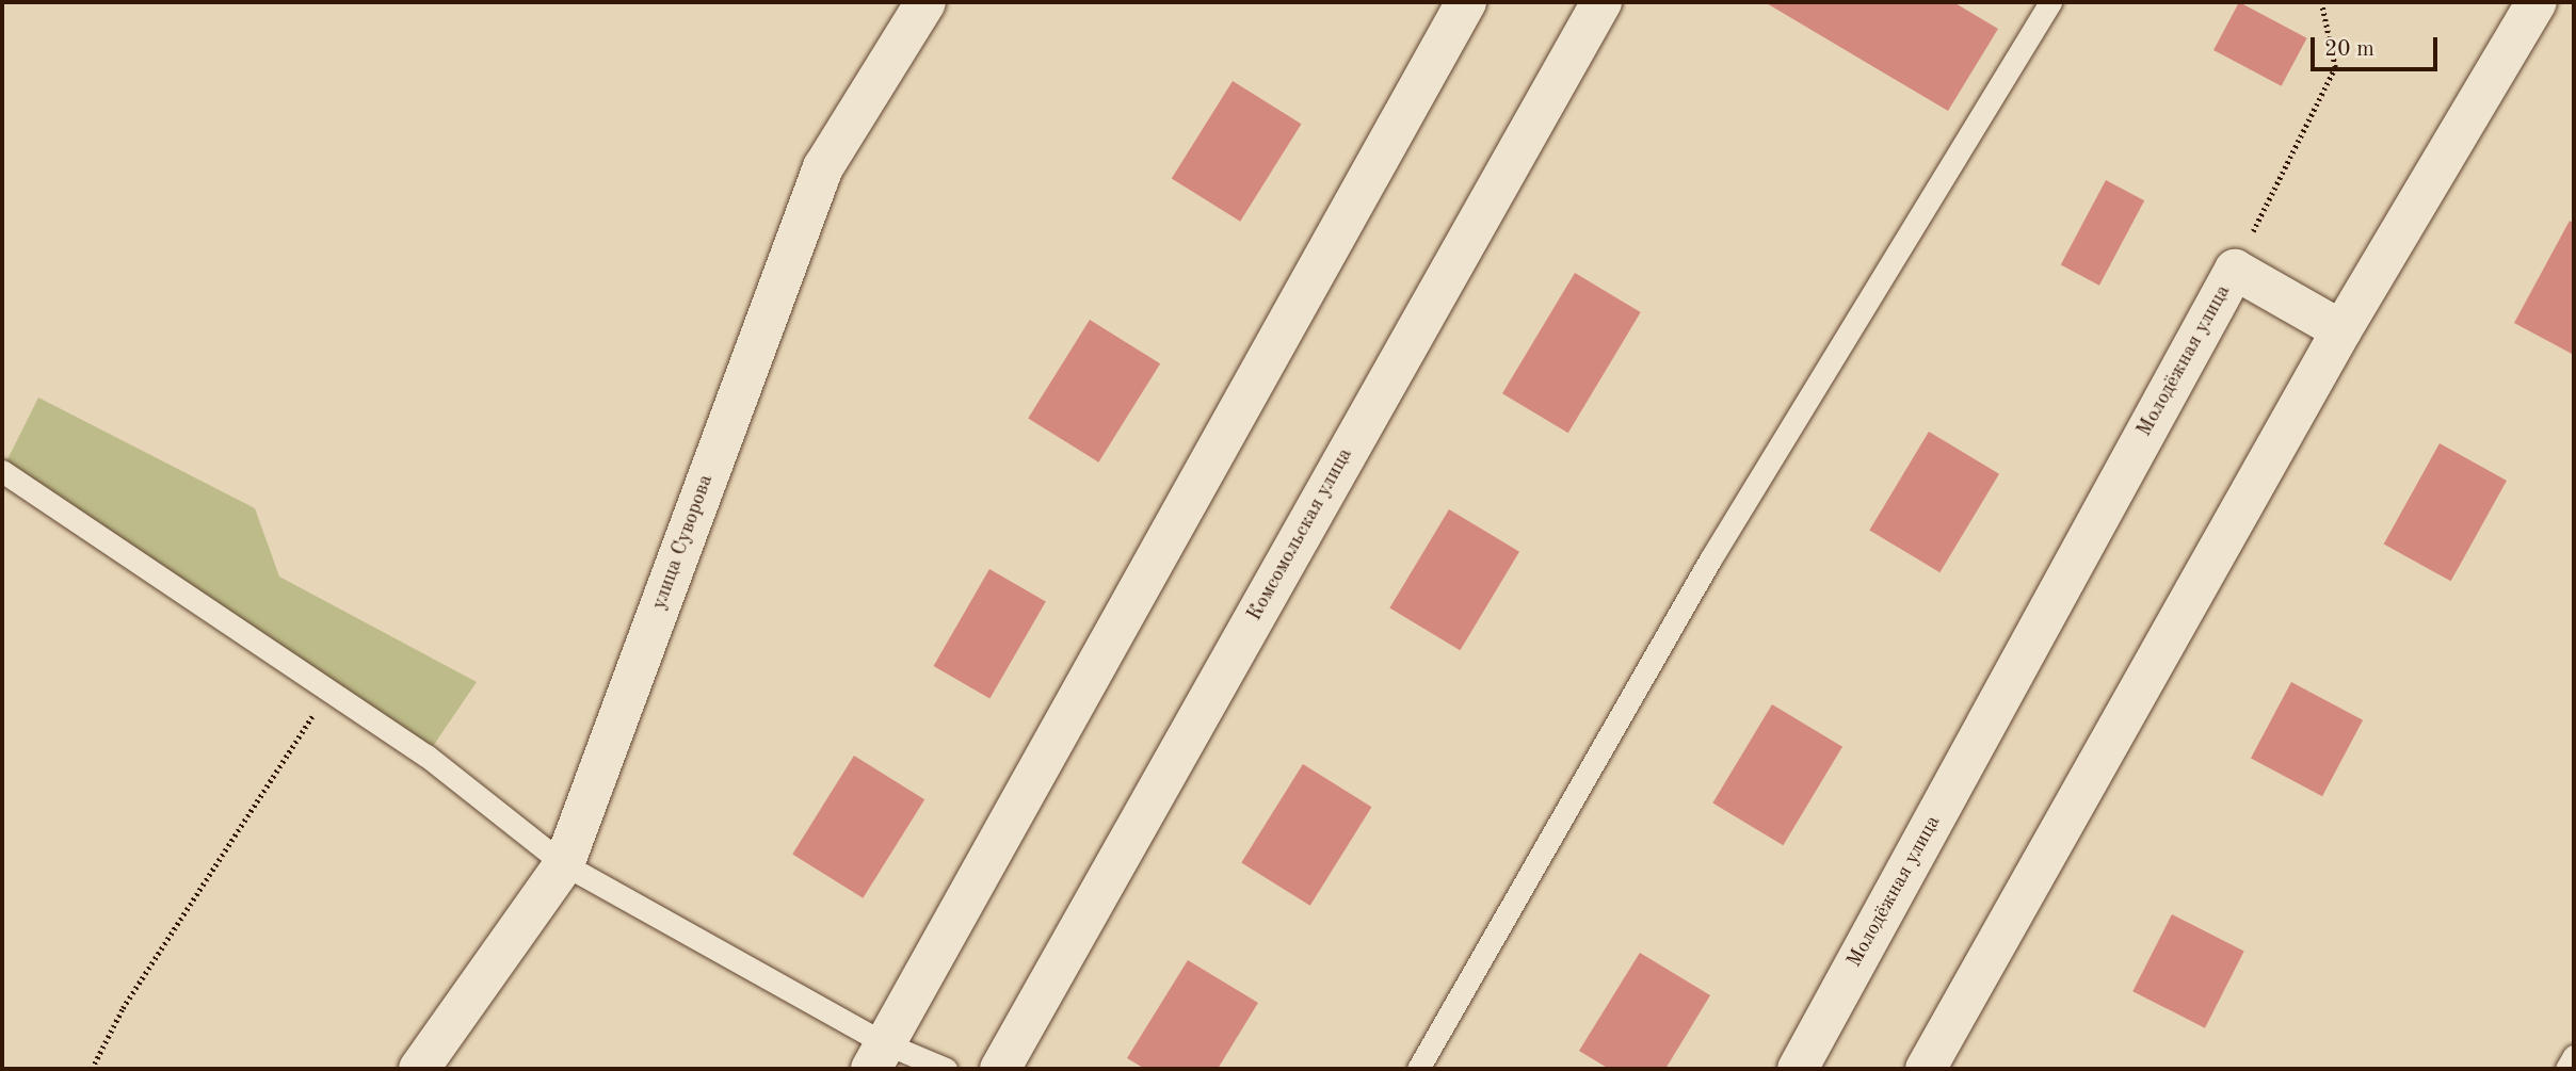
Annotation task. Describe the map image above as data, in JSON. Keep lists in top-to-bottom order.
{
  "streets": {
    "street": ["Молодёжная улица", "Комсомольская улица", "улица Суворова"]
  },
  "scale_bar": "20 m"
}
